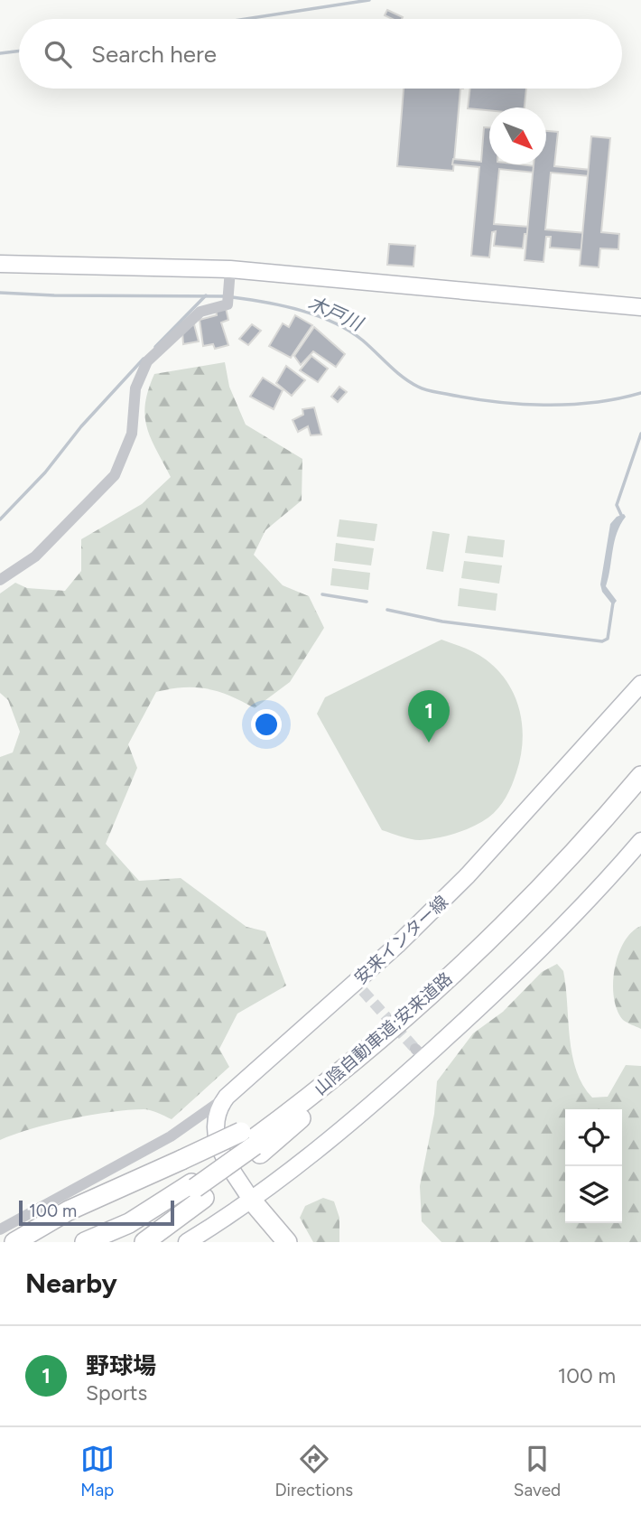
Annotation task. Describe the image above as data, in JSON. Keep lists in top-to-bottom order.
{
  "streets": {
    "highway": ["山陰自動車道;安来道路"],
    "main road": ["安来インター線"]
  },
  "water": ["木戸川"],
  "scale_bar": "100 m",
  "north": "bottom right",
  "page": {
    "search": "Search here",
    "pins": "1",
    "scale": "100 m",
    "heading": "Nearby",
    "list": [
      {
        "mark": "1",
        "name": "野球場",
        "note": "Sports",
        "value": "100 m"
      }
    ],
    "nav": ["Map", "Directions", "Saved"]
  }
}
